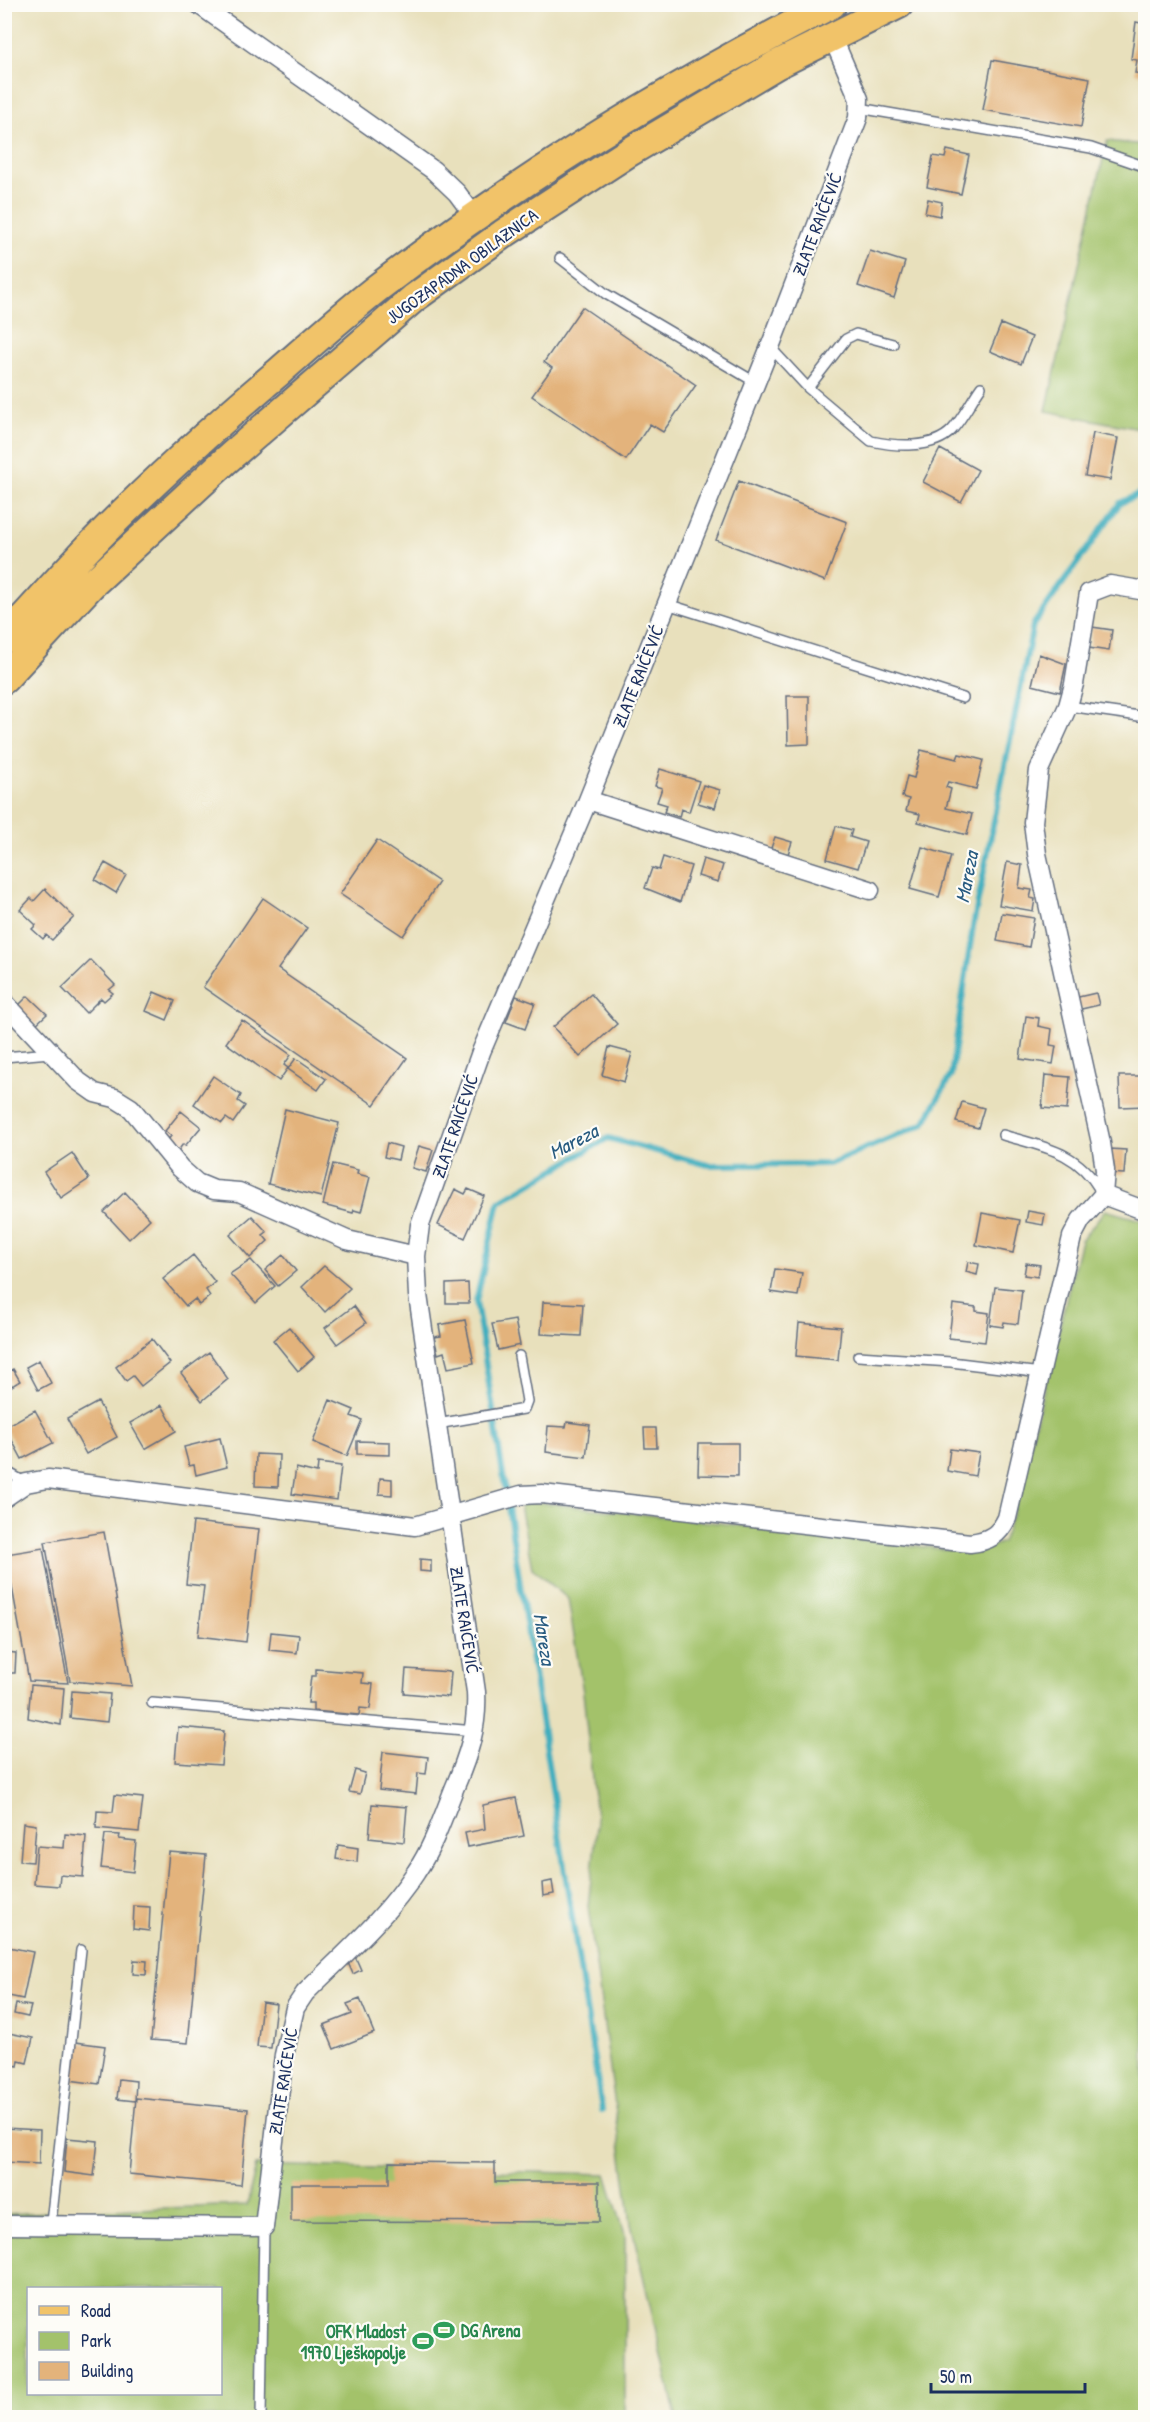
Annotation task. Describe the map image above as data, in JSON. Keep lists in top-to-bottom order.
{
  "streets": {
    "main road": ["JUGOZAPADNA OBILAZNICA"],
    "street": ["ZLATE RAIČEVIĆ"]
  },
  "crossings": [
    ["ZLATE RAIČEVIĆ", "JUGOZAPADNA OBILAZNICA"]
  ],
  "water": ["Mareza"],
  "places": {
    "sports": ["DG Arena", "OFK Mladost 1970 Lješkopolje"]
  },
  "legend": ["Road", "Park", "Building"],
  "scale_bar": "50 m"
}
